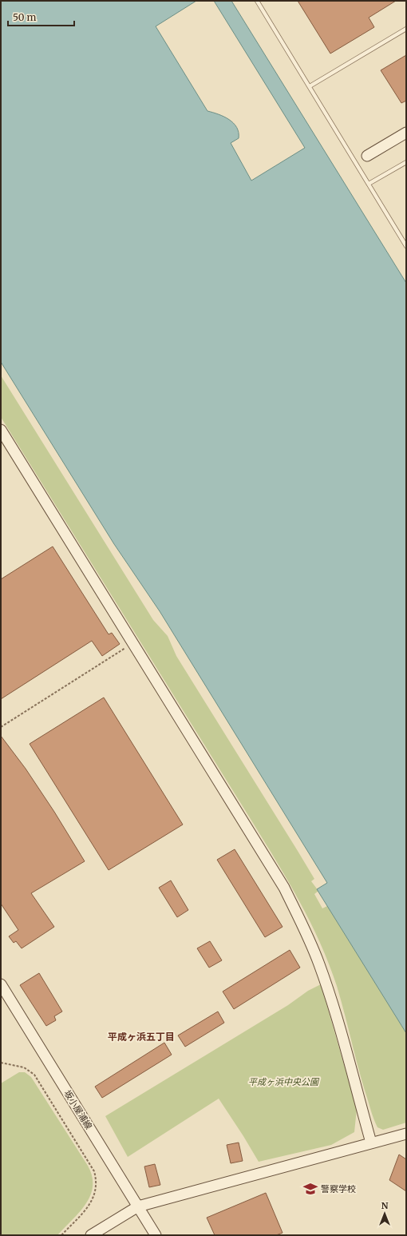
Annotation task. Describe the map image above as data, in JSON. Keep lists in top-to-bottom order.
{
  "streets": {
    "street": ["坂小屋浦線"]
  },
  "districts": ["平成ヶ浜五丁目"],
  "parks": ["平成ヶ浜中央公園"],
  "places": {
    "school or university": ["警察学校"]
  },
  "scale_bar": "50 m",
  "north": "top"
}
